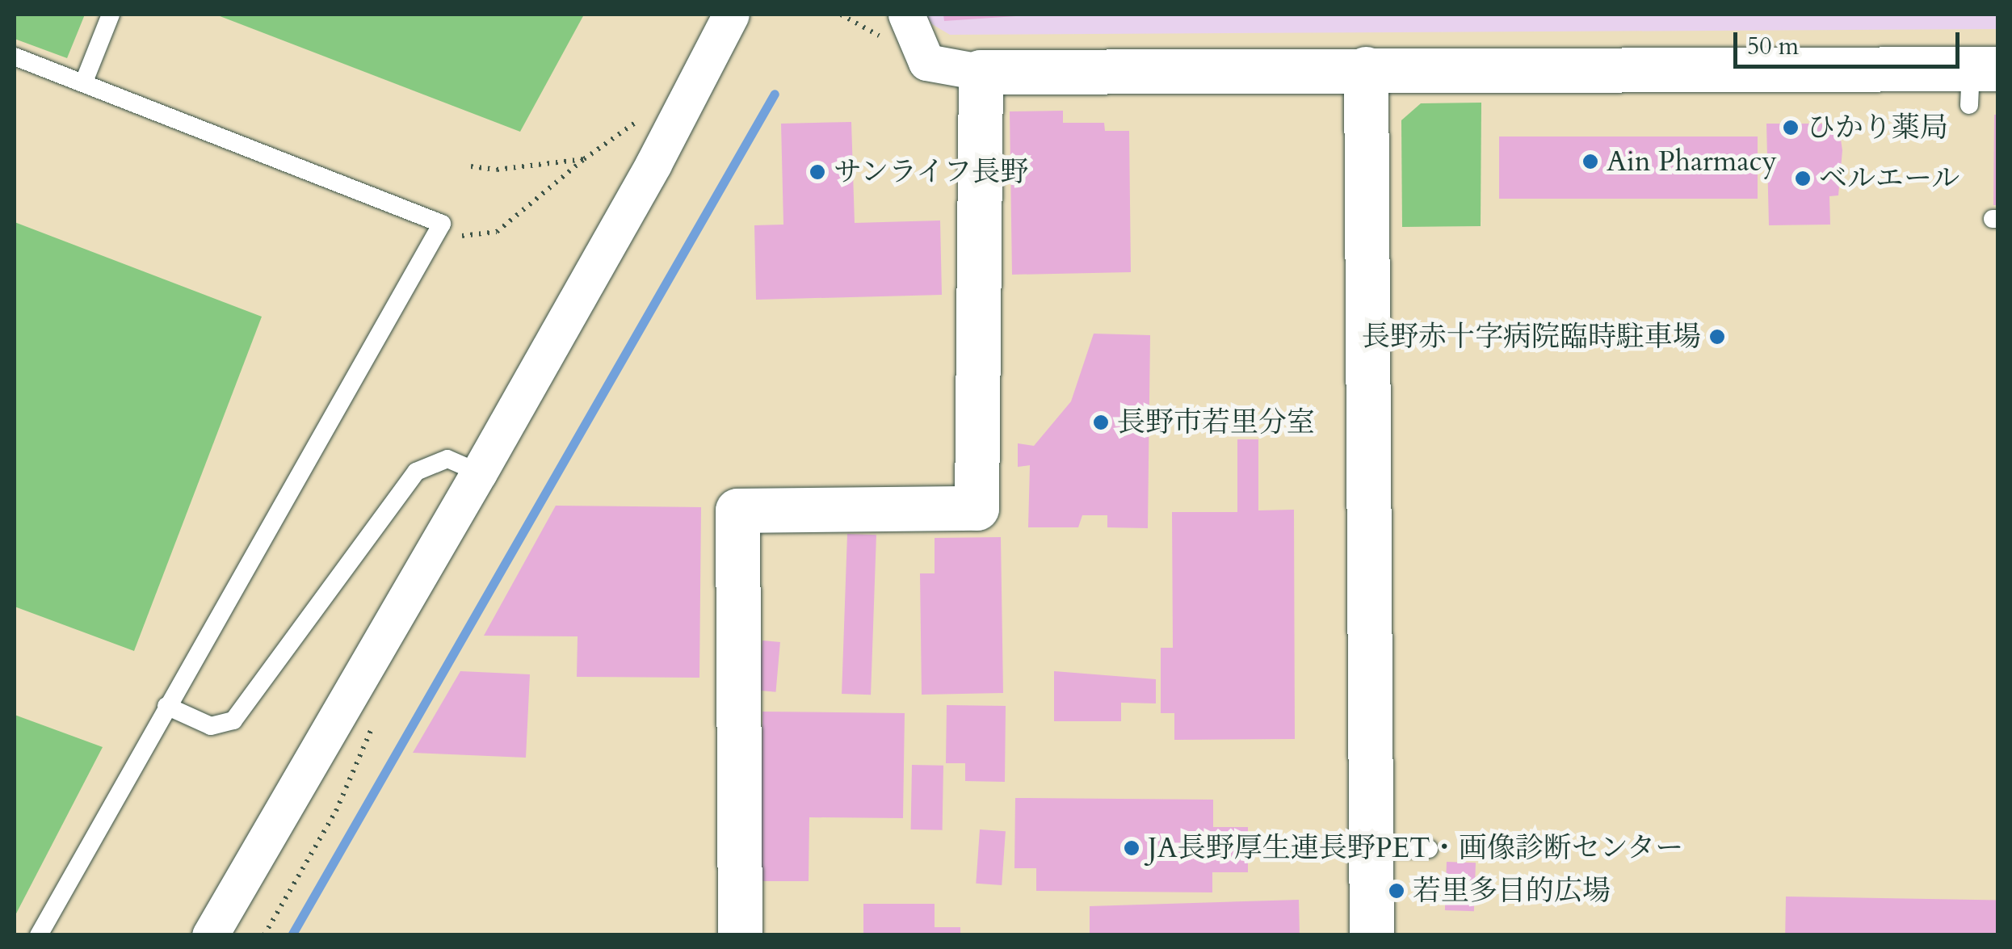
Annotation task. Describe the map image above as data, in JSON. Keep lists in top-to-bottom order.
{
  "places": [
    "ひかり薬局",
    "Ain Pharmacy",
    "サンライフ長野",
    "ベルエール",
    "長野赤十字病院臨時駐車場",
    "長野市若里分室",
    "JA長野厚生連長野PET・画像診断センター",
    "若里多目的広場"
  ],
  "scale_bar": "50 m"
}
